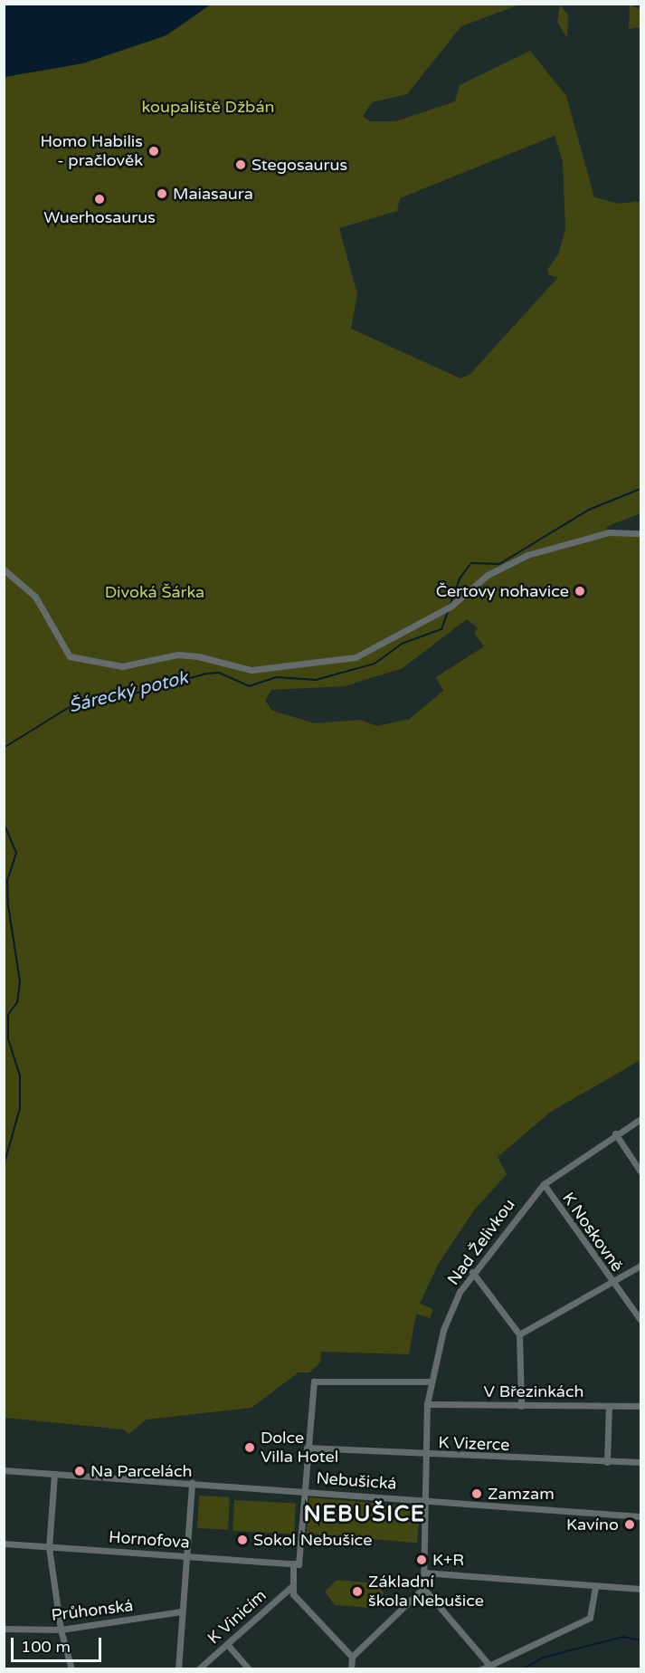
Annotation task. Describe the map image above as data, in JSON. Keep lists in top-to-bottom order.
{
  "streets": {
    "street": [
      "K Noskovně",
      "Nad Želivkou",
      "V Březinkách",
      "K Vizerce",
      "Nebušická",
      "Hornofova",
      "Průhonská",
      "K Vinicím"
    ]
  },
  "crossings": [
    ["K Noskovně", "Nad Želivkou"],
    ["Nad Želivkou", "V Březinkách"],
    ["Nad Želivkou", "K Vizerce"],
    ["Nad Želivkou", "Nebušická"]
  ],
  "districts": ["NEBUŠICE"],
  "water": ["Šárecký potok"],
  "parks": ["koupaliště Džbán", "Divoká Šárka"],
  "places": [
    "Homo Habilis - pračlověk",
    "Stegosaurus",
    "Maiasaura",
    "Wuerhosaurus",
    "Čertovy nohavice",
    "Dolce Villa Hotel",
    "Na Parcelách",
    "Zamzam",
    "Kavíno",
    "Sokol Nebušice",
    "K+R",
    "Základní škola Nebušice"
  ],
  "scale_bar": "100 m"
}
